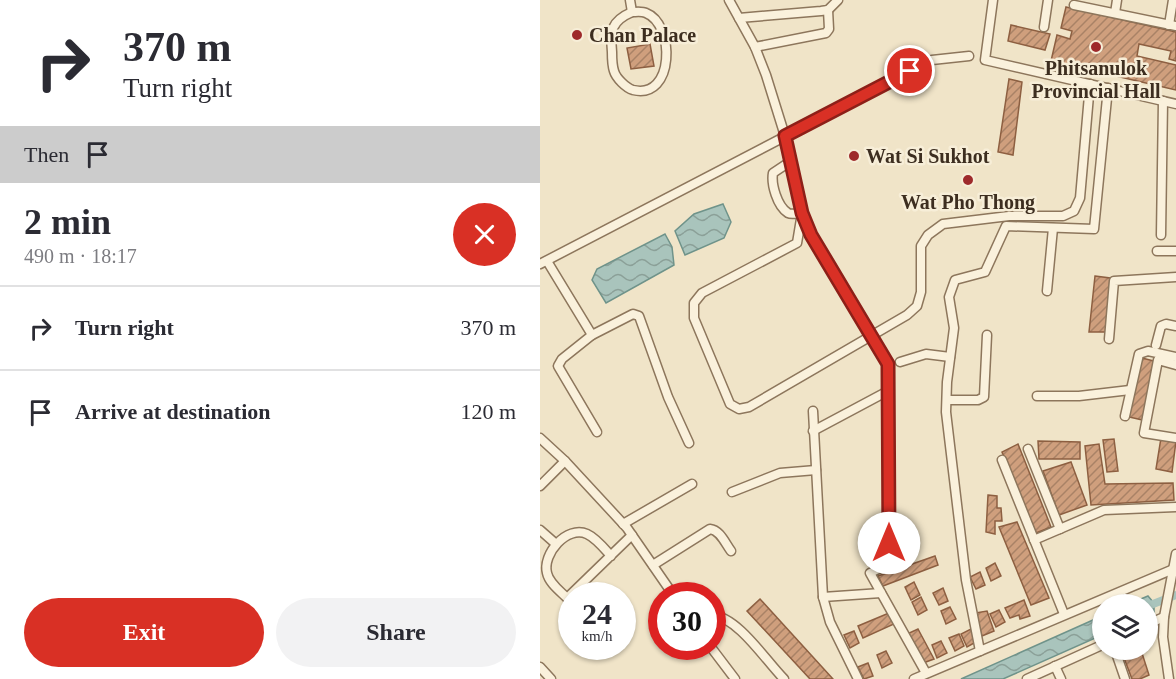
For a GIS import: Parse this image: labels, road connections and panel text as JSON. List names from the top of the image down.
{
  "places": [
    "Chan Palace",
    "Phitsanulok Provincial Hall",
    "Wat Si Sukhot",
    "Wat Pho Thong"
  ],
  "page": {
    "turn": ["370 m", "Turn right"],
    "then": "Then",
    "heading": ["2 min", "490 m · 18:17"],
    "list": [
      {
        "name": "Turn right",
        "value": "370 m"
      },
      {
        "name": "Arrive at destination",
        "value": "120 m"
      }
    ],
    "speed": "24 km/h",
    "limit": "30",
    "buttons": ["Exit", "Share"]
  }
}
